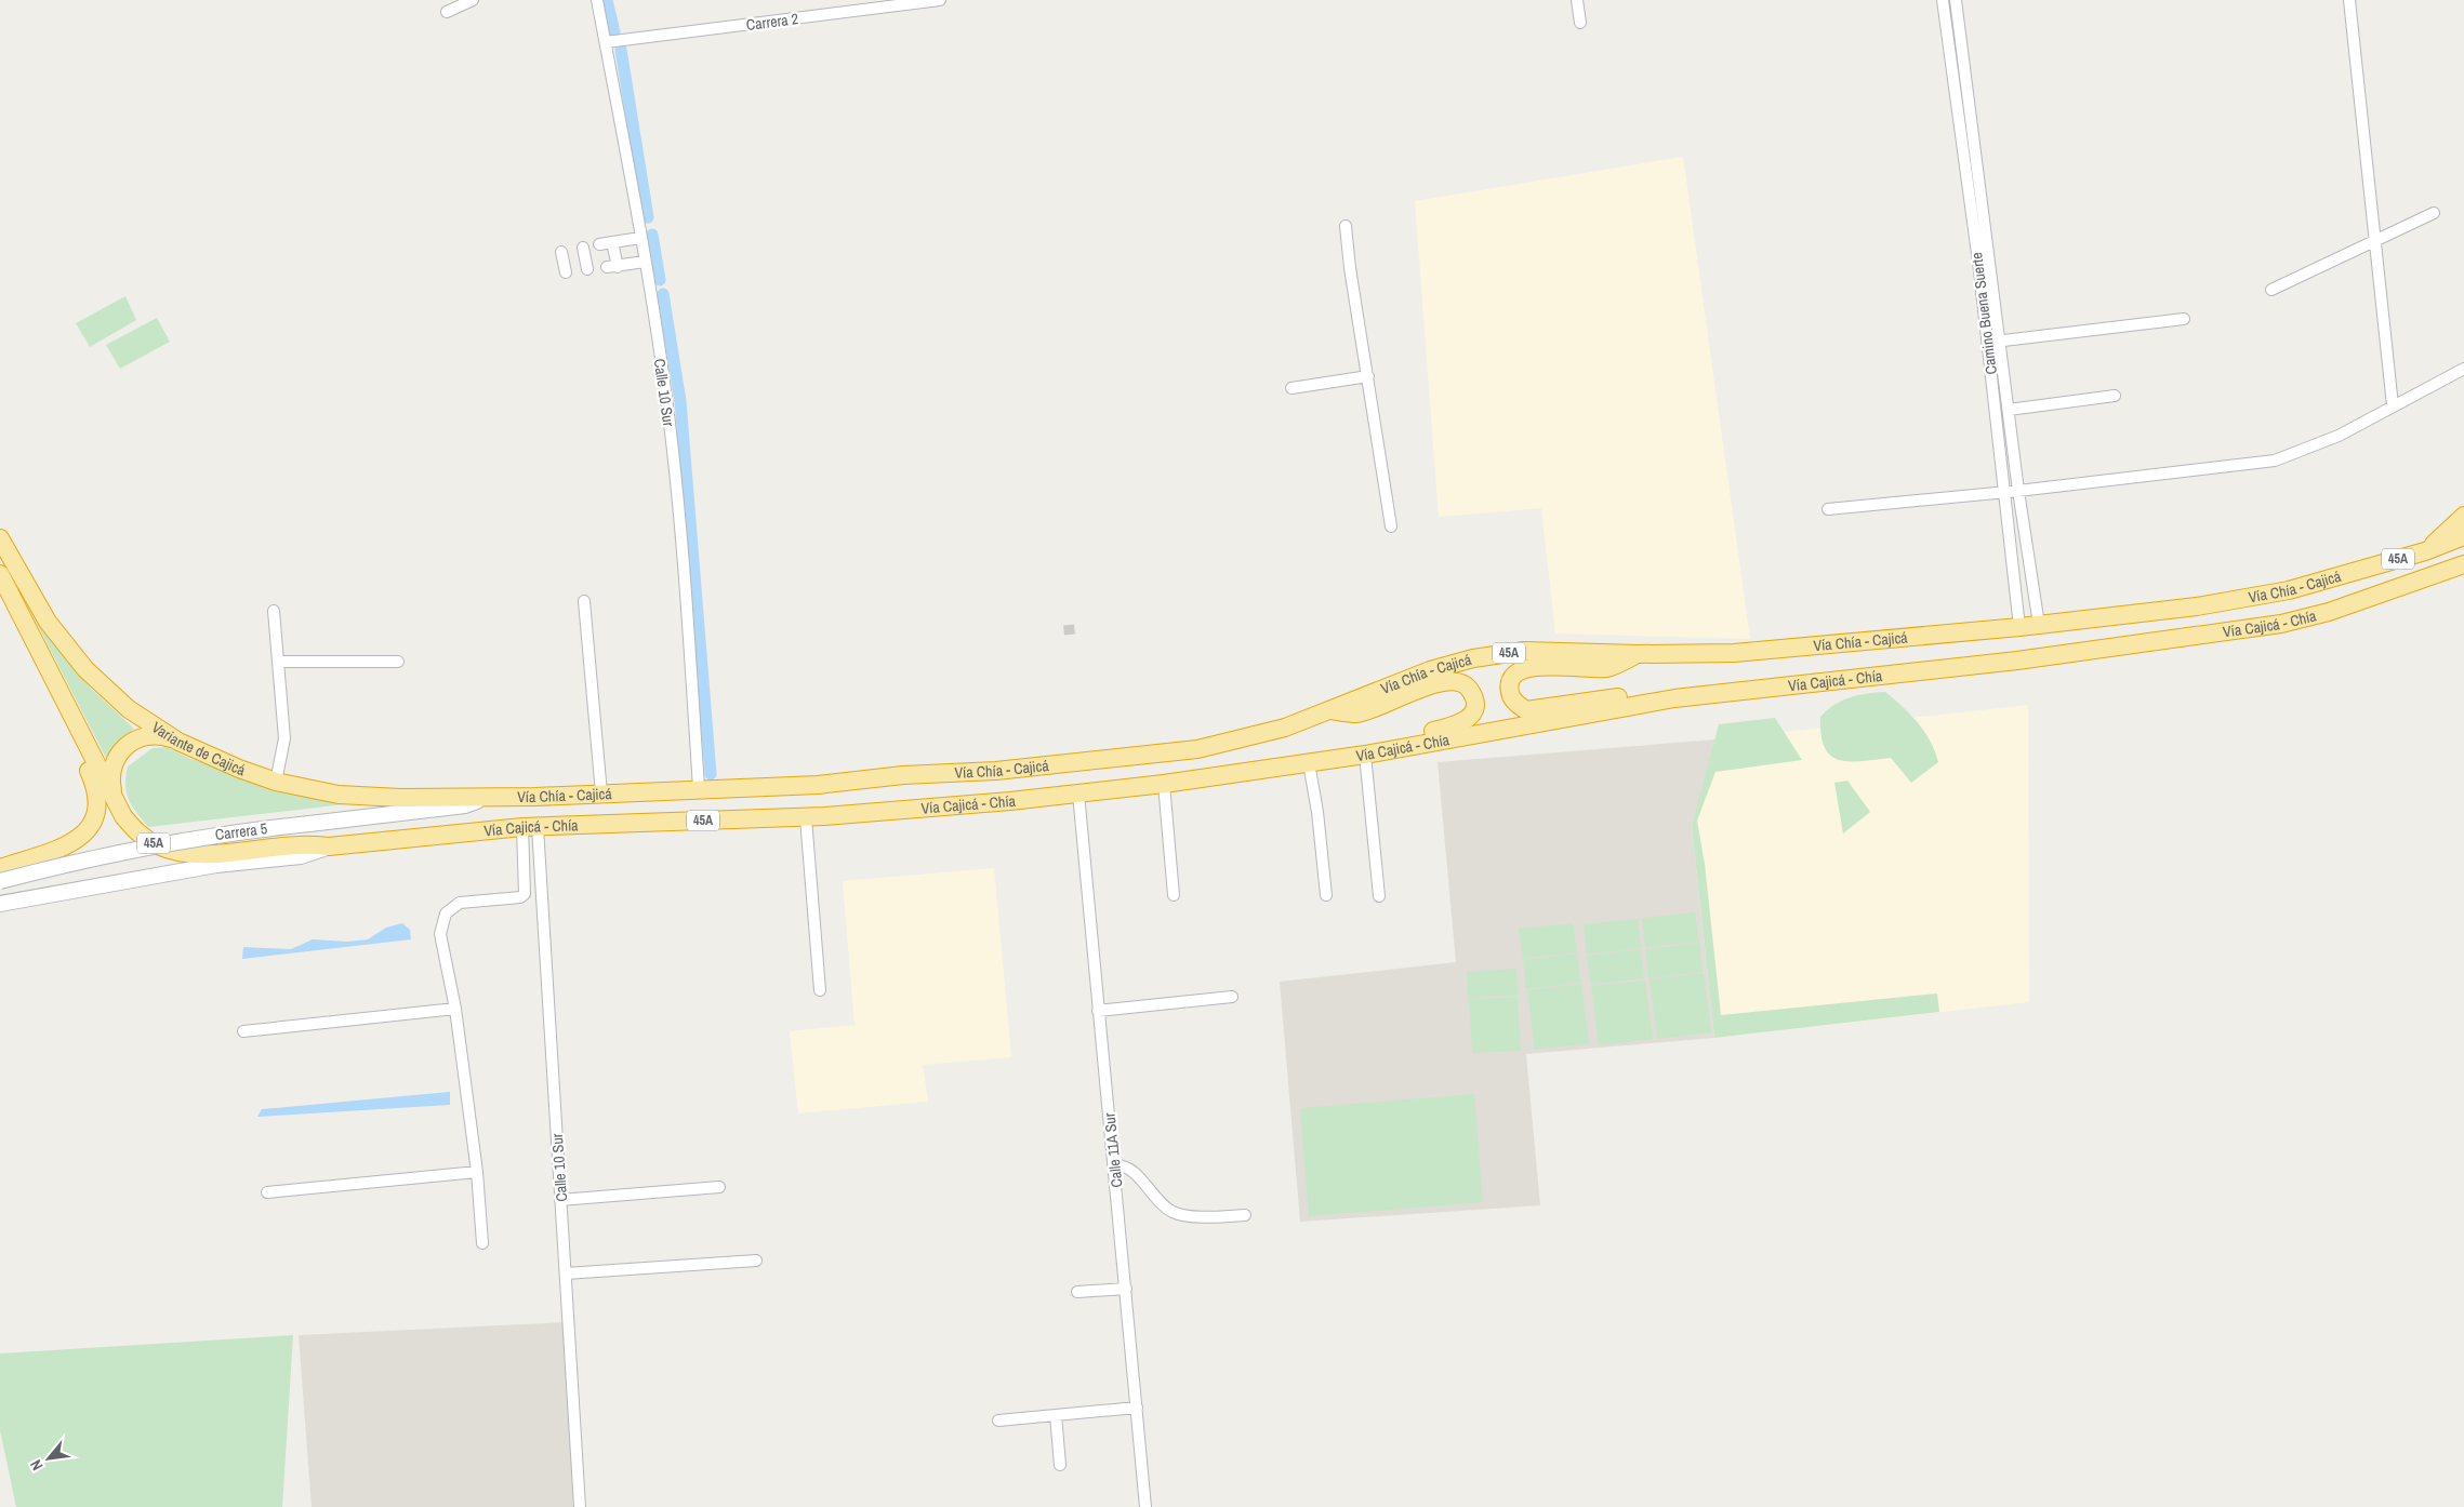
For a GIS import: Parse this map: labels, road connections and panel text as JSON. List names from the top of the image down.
{
  "streets": {
    "highway": [
      "45A",
      "Vía Chía - Cajicá",
      "Vía Cajicá - Chía",
      "Variante de Cajicá"
    ],
    "main road": ["Carrera 5"],
    "street": [
      "Carrera 2",
      "Camino Buena Suerte",
      "Calle 10 Sur",
      "Calle 11A Sur"
    ]
  },
  "crossings": [
    ["Carrera 2", "Calle 10 Sur"],
    ["Camino Buena Suerte", "Vía Chía - Cajicá"],
    ["Calle 10 Sur", "Vía Chía - Cajicá"],
    ["Calle 10 Sur", "Vía Cajicá - Chía"],
    ["45A", "Vía Cajicá - Chía"],
    ["45A", "Carrera 5"],
    ["Vía Chía - Cajicá", "Variante de Cajicá"],
    ["Vía Chía - Cajicá", "Carrera 5"],
    ["Vía Cajicá - Chía", "Carrera 5"],
    ["Vía Cajicá - Chía", "Calle 11A Sur"],
    ["Variante de Cajicá", "Carrera 5"]
  ],
  "north": "bottom left"
}
